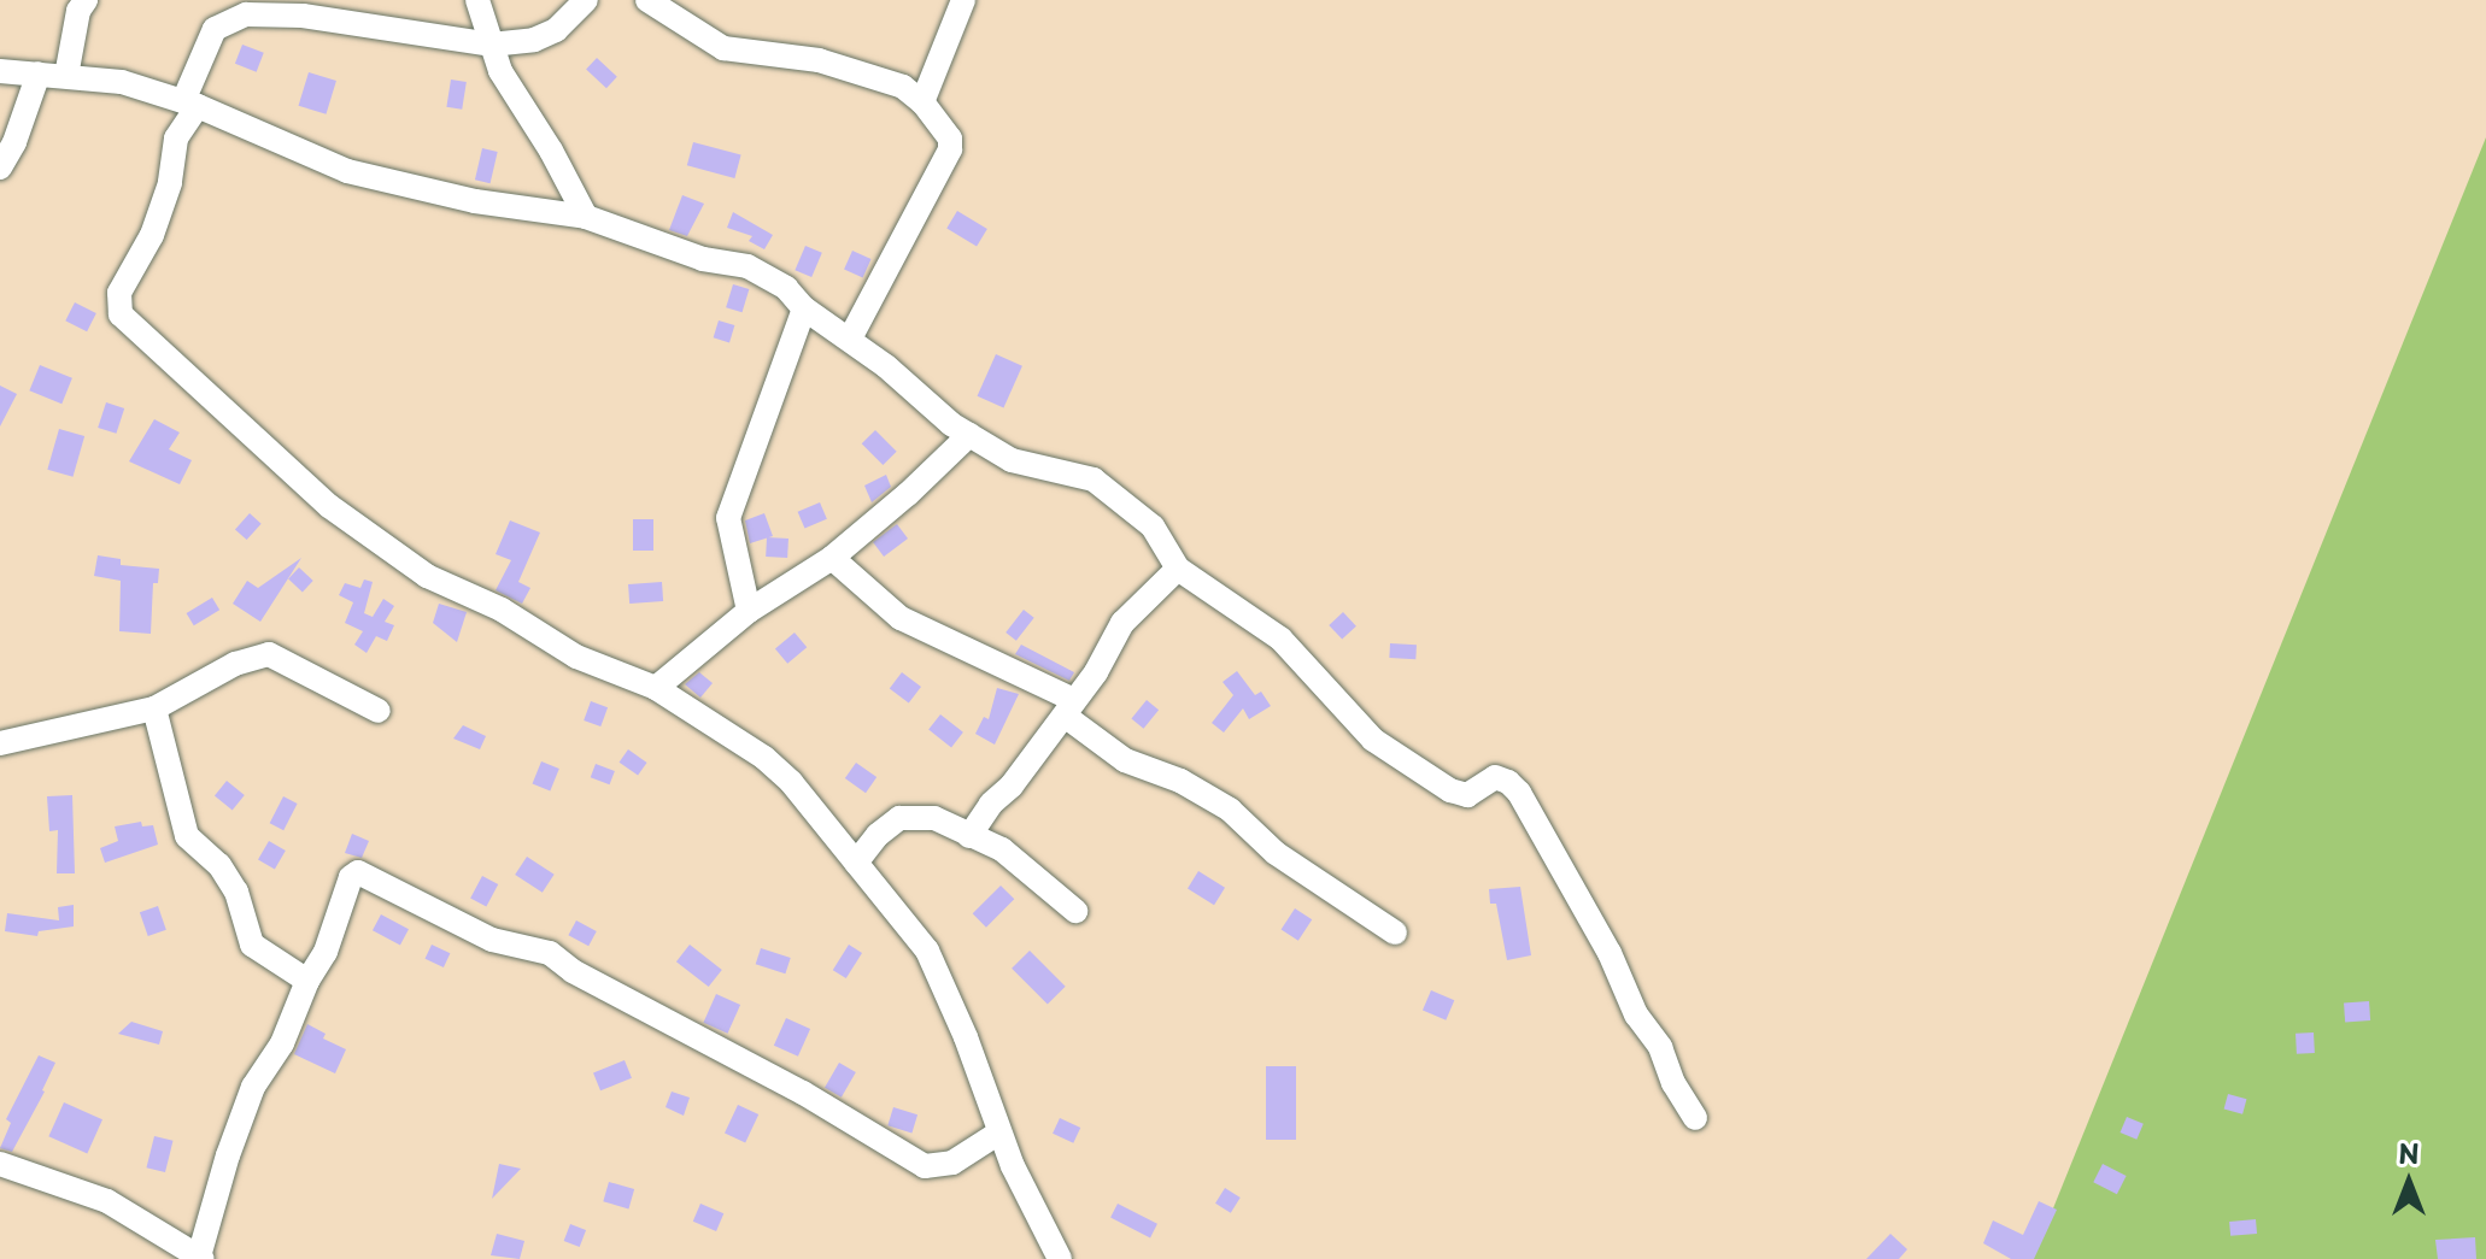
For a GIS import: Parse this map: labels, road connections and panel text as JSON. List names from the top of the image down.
{
  "north": "top"
}
